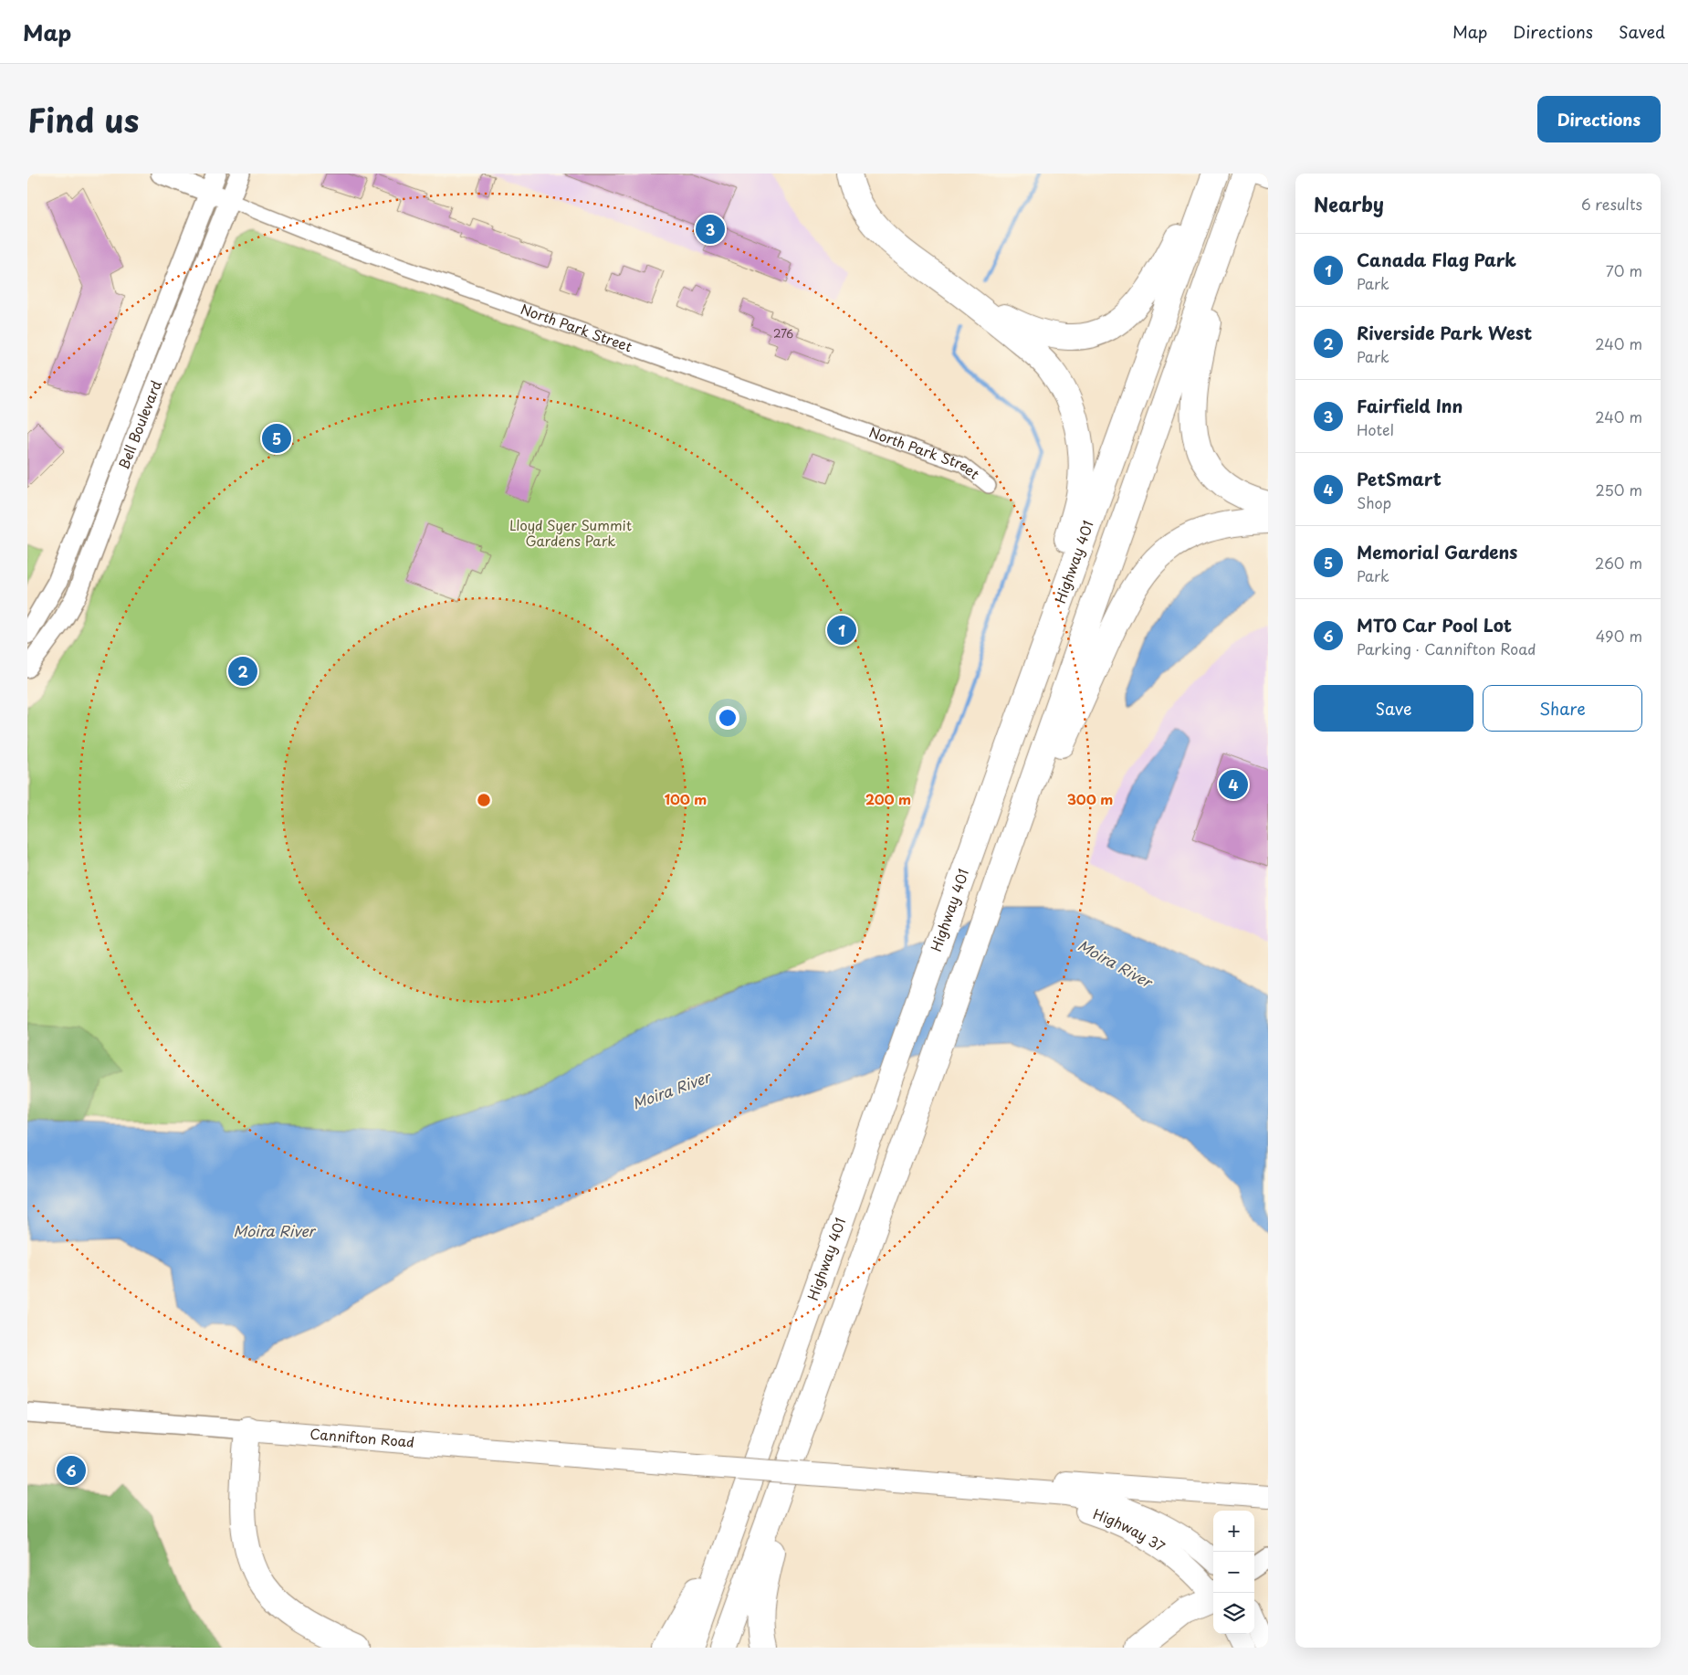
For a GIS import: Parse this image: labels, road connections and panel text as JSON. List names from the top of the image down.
{
  "streets": {
    "highway": ["Highway 401"],
    "main road": [
      "North Park Street",
      "Bell Boulevard",
      "Cannifton Road",
      "Highway 37"
    ]
  },
  "crossings": [
    ["North Park Street", "Bell Boulevard"],
    ["Cannifton Road", "Highway 37"]
  ],
  "water": ["Moira River"],
  "parks": ["Lloyd Syer Summit Gardens Park"],
  "house_numbers": ["276"],
  "page": {
    "header": "Map",
    "nav": ["Map", "Directions", "Saved"],
    "title": "Find us",
    "buttons": [
      "Directions",
      ["Save", "Share"]
    ],
    "heading": ["Nearby", "6 results"],
    "pins": [
      "3",
      "5",
      "1",
      "2",
      "4",
      "6"
    ],
    "list": [
      {
        "mark": "1",
        "name": "Canada Flag Park",
        "note": "Park",
        "value": "70 m"
      },
      {
        "mark": "2",
        "name": "Riverside Park West",
        "note": "Park",
        "value": "240 m"
      },
      {
        "mark": "3",
        "name": "Fairfield Inn",
        "note": "Hotel",
        "value": "240 m"
      },
      {
        "mark": "4",
        "name": "PetSmart",
        "note": "Shop",
        "value": "250 m"
      },
      {
        "mark": "5",
        "name": "Memorial Gardens",
        "note": "Park",
        "value": "260 m"
      },
      {
        "mark": "6",
        "name": "MTO Car Pool Lot",
        "note": "Parking · Cannifton Road",
        "value": "490 m"
      }
    ],
    "map_buttons": ["+", "−"]
  },
  "rings": ["100 m", "200 m", "300 m"]
}
